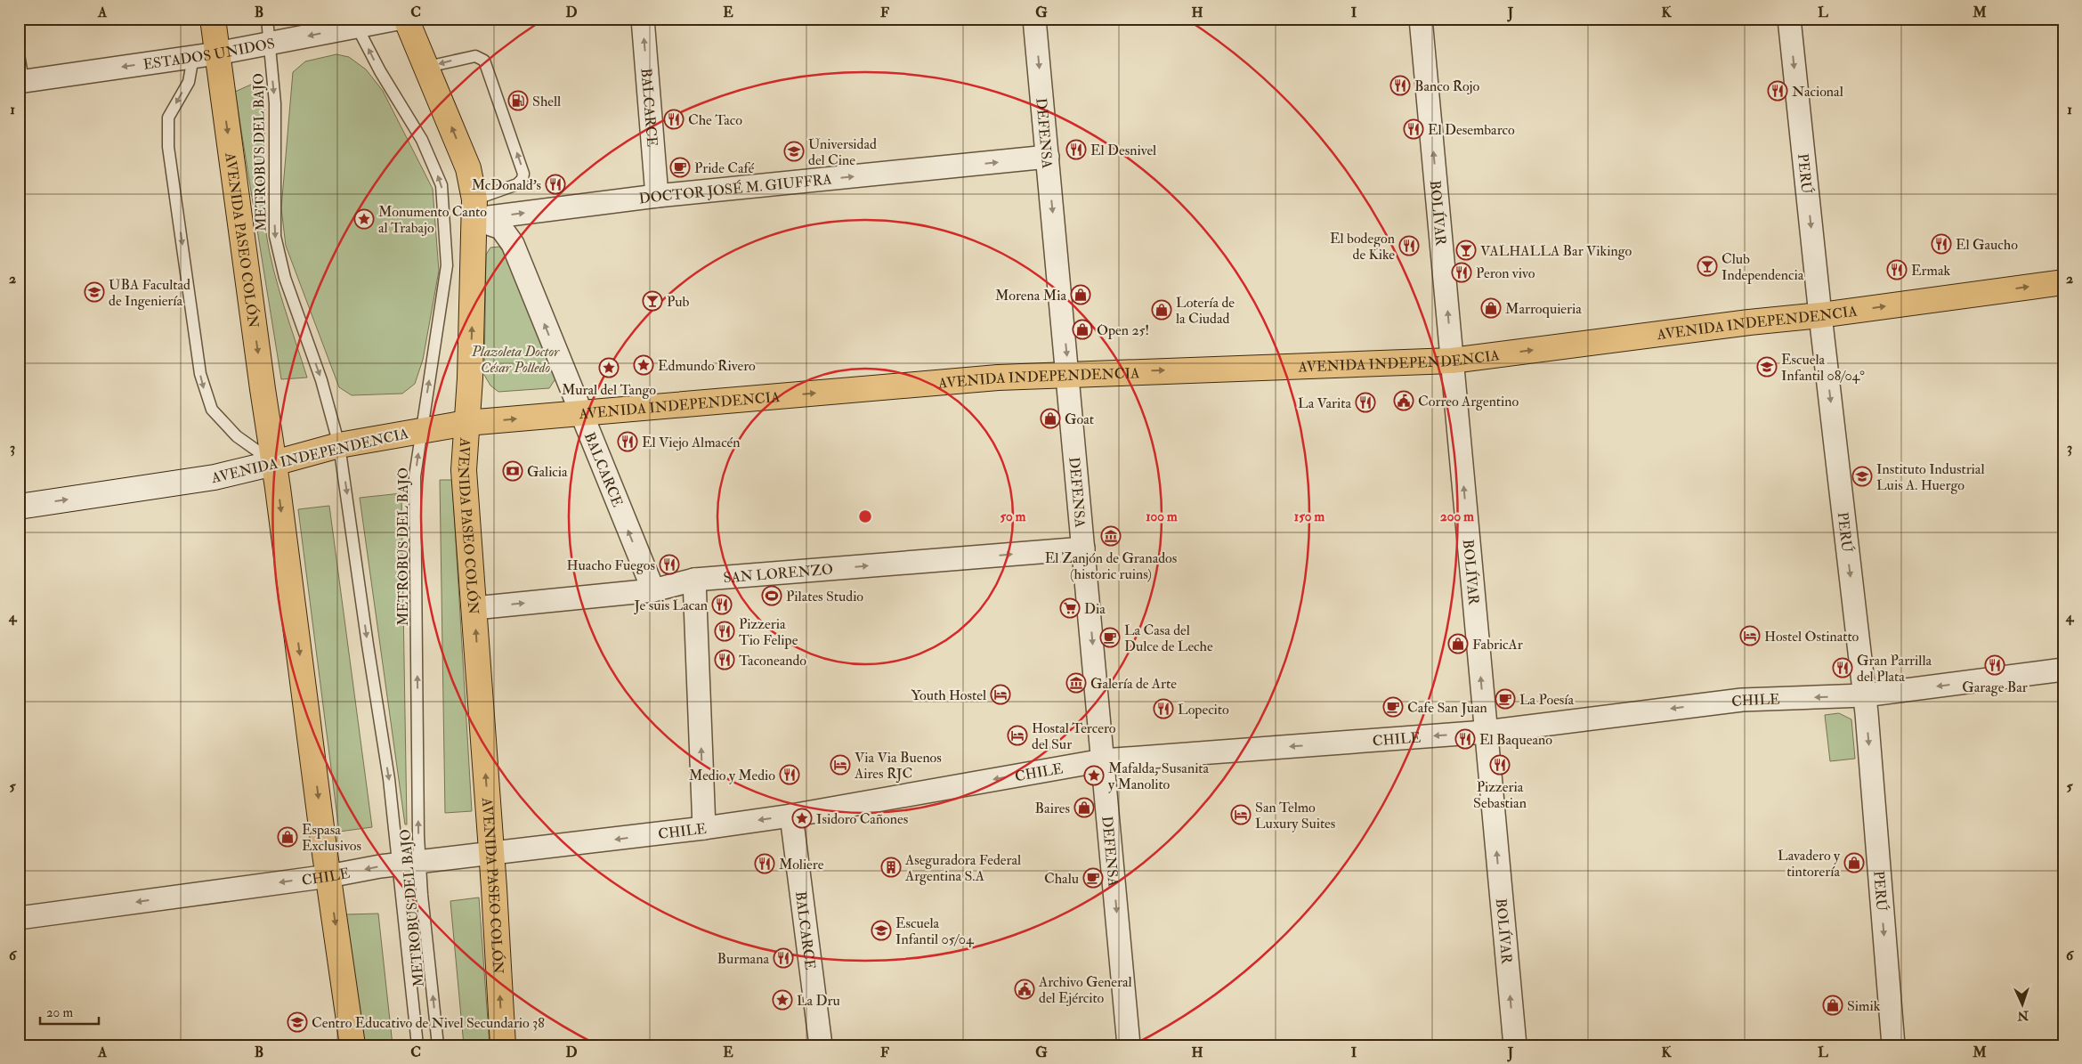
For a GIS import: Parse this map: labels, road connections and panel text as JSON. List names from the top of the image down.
{
  "streets": {
    "main road": ["AVENIDA PASEO COLÓN", "AVENIDA INDEPENDENCIA"],
    "street": [
      "ESTADOS UNIDOS",
      "BALCARCE",
      "DEFENSA",
      "PERÚ",
      "DOCTOR JOSÉ M. GIUFFRA",
      "BOLÍVAR",
      "SAN LORENZO",
      "CHILE"
    ],
    "lane": ["METROBUS DEL BAJO"]
  },
  "crossings": [
    ["ESTADOS UNIDOS", "METROBUS DEL BAJO"],
    ["ESTADOS UNIDOS", "AVENIDA PASEO COLÓN"],
    ["BALCARCE", "DOCTOR JOSÉ M. GIUFFRA"],
    ["BALCARCE", "AVENIDA PASEO COLÓN"],
    ["BALCARCE", "AVENIDA INDEPENDENCIA"],
    ["BALCARCE", "SAN LORENZO"],
    ["BALCARCE", "CHILE"],
    ["DEFENSA", "DOCTOR JOSÉ M. GIUFFRA"],
    ["DEFENSA", "AVENIDA INDEPENDENCIA"],
    ["DEFENSA", "SAN LORENZO"],
    ["DEFENSA", "CHILE"],
    ["METROBUS DEL BAJO", "AVENIDA INDEPENDENCIA"],
    ["METROBUS DEL BAJO", "CHILE"],
    ["PERÚ", "AVENIDA INDEPENDENCIA"],
    ["PERÚ", "CHILE"],
    ["DOCTOR JOSÉ M. GIUFFRA", "AVENIDA PASEO COLÓN"],
    ["BOLÍVAR", "AVENIDA INDEPENDENCIA"],
    ["BOLÍVAR", "CHILE"],
    ["AVENIDA PASEO COLÓN", "AVENIDA INDEPENDENCIA"],
    ["AVENIDA PASEO COLÓN", "SAN LORENZO"],
    ["AVENIDA PASEO COLÓN", "CHILE"]
  ],
  "one_way": [
    "ESTADOS UNIDOS",
    "BALCARCE",
    "DEFENSA",
    "PERÚ",
    "DOCTOR JOSÉ M. GIUFFRA",
    "BOLÍVAR",
    "AVENIDA INDEPENDENCIA",
    "SAN LORENZO",
    "CHILE"
  ],
  "parks": ["Plazoleta Doctor César Polledo"],
  "places": {
    "restaurant": [
      "Banco Rojo",
      "Nacional",
      "Che Taco",
      "El Desembarco",
      "El Desnivel",
      "McDonald's",
      "El Gaucho",
      "El bodegon de Kike",
      "Ermak",
      "Peron vivo",
      "La Varita",
      "El Viejo Almacén",
      "Huacho Fuegos",
      "Je suis Lacan",
      "Pizzeria Tio Felipe",
      "Taconeando",
      "Garage Bar",
      "Gran Parrilla del Plata",
      "Lopecito",
      "El Baqueano",
      "Pizzeria Sebastian",
      "Medio y Medio",
      "Moliere",
      "Burmana"
    ],
    "fuel station": ["Shell"],
    "school or university": [
      "Universidad del Cine",
      "UBA Facultad de Ingeniería",
      "Escuela Infantil 08/04°",
      "Instituto Industrial Luis A. Huergo",
      "Escuela Infantil 05/04",
      "Centro Educativo de Nivel Secundario 38"
    ],
    "cafe": [
      "Pride Café",
      "La Casa del Dulce de Leche",
      "La Poesía",
      "Cafe San Juan",
      "Chalu"
    ],
    "place": [
      "Monumento Canto al Trabajo",
      "Edmundo Rivero",
      "Mural del Tango",
      "Mafalda, Susanita y Manolito",
      "Isidoro Cañones",
      "La Dru"
    ],
    "bar": ["VALHALLA Bar Vikingo", "Club Independencia", "Pub"],
    "shop": [
      "Morena Mia",
      "Marroquieria",
      "Lotería de la Ciudad",
      "Open 25!",
      "Goat",
      "FabricAr",
      "Baires",
      "Espasa Exclusivos",
      "Lavadero y tintorería",
      "Simik"
    ],
    "public building": ["Correo Argentino", "Archivo General del Ejército"],
    "bank": ["Galicia"],
    "museum": ["El Zanjón de Granados (historic ruins)", "Galería de Arte"],
    "sports": ["Pilates Studio"],
    "supermarket": ["Dia"],
    "hotel": [
      "Hostel Ostinatto",
      "Youth Hostel",
      "Hostal Tercero del Sur",
      "Via Via Buenos Aires RJC",
      "San Telmo Luxury Suites"
    ],
    "building": ["Aseguradora Federal Argentina S.A"]
  },
  "scale_bar": "20 m",
  "north": "bottom",
  "grid": {
    "columns": [
      "A",
      "B",
      "C",
      "D",
      "E",
      "F",
      "G",
      "H",
      "I",
      "J",
      "K",
      "L",
      "M"
    ],
    "rows": [
      "1",
      "2",
      "3",
      "4",
      "5",
      "6"
    ]
  },
  "rings": [
    "50 m",
    "100 m",
    "150 m",
    "200 m"
  ]
}
